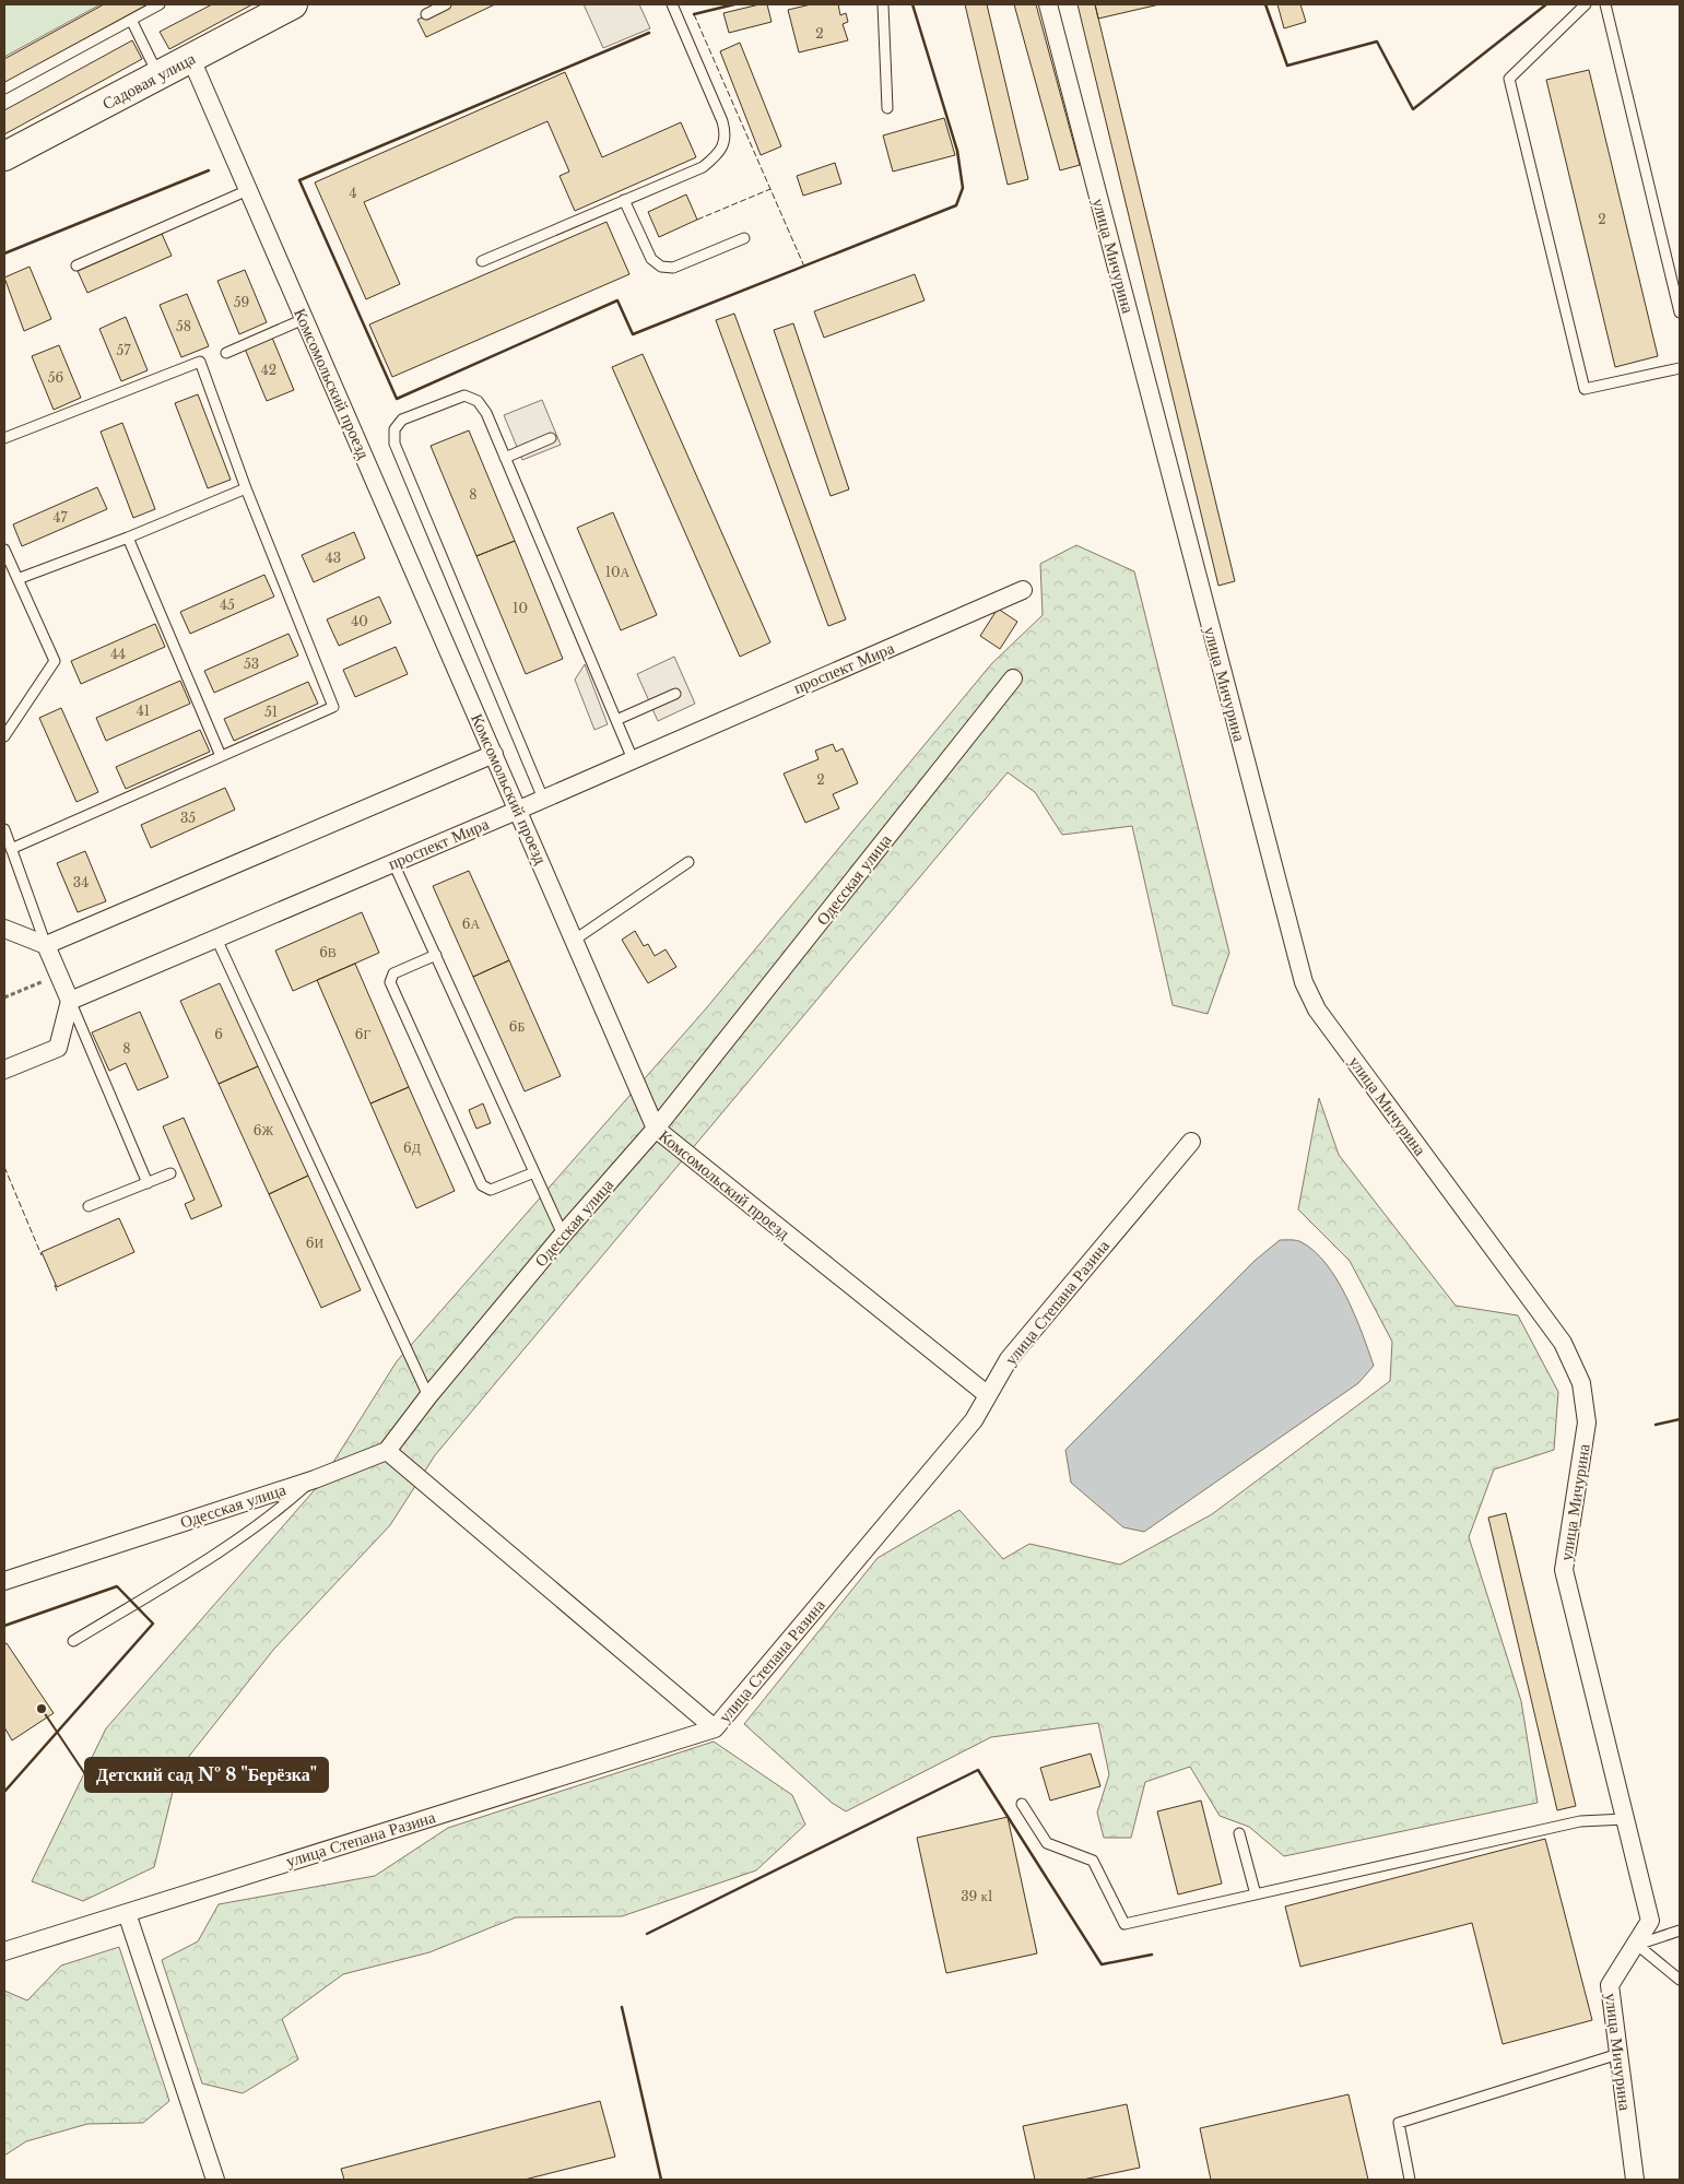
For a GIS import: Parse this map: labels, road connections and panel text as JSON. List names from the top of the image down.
{
  "streets": {
    "main road": ["Садовая улица"],
    "street": [
      "улица Мичурина",
      "Комсомольский проезд",
      "проспект Мира",
      "Одесская улица",
      "улица Степана Разина"
    ]
  },
  "crossings": [
    ["Садовая улица", "Комсомольский проезд"],
    ["Комсомольский проезд", "проспект Мира"],
    ["Комсомольский проезд", "Одесская улица"],
    ["Комсомольский проезд", "улица Степана Разина"]
  ],
  "places": ["Детский сад № 8 \"Берёзка\""],
  "house_numbers": [
    "2",
    "4",
    "2",
    "59",
    "58",
    "57",
    "42",
    "56",
    "8",
    "47",
    "43",
    "10А",
    "45",
    "10",
    "40",
    "44",
    "53",
    "41",
    "51",
    "2",
    "35",
    "34",
    "6А",
    "6В",
    "6Б",
    "6",
    "6Г",
    "8",
    "6Ж",
    "6Д",
    "6И",
    "39 к1"
  ]
}
